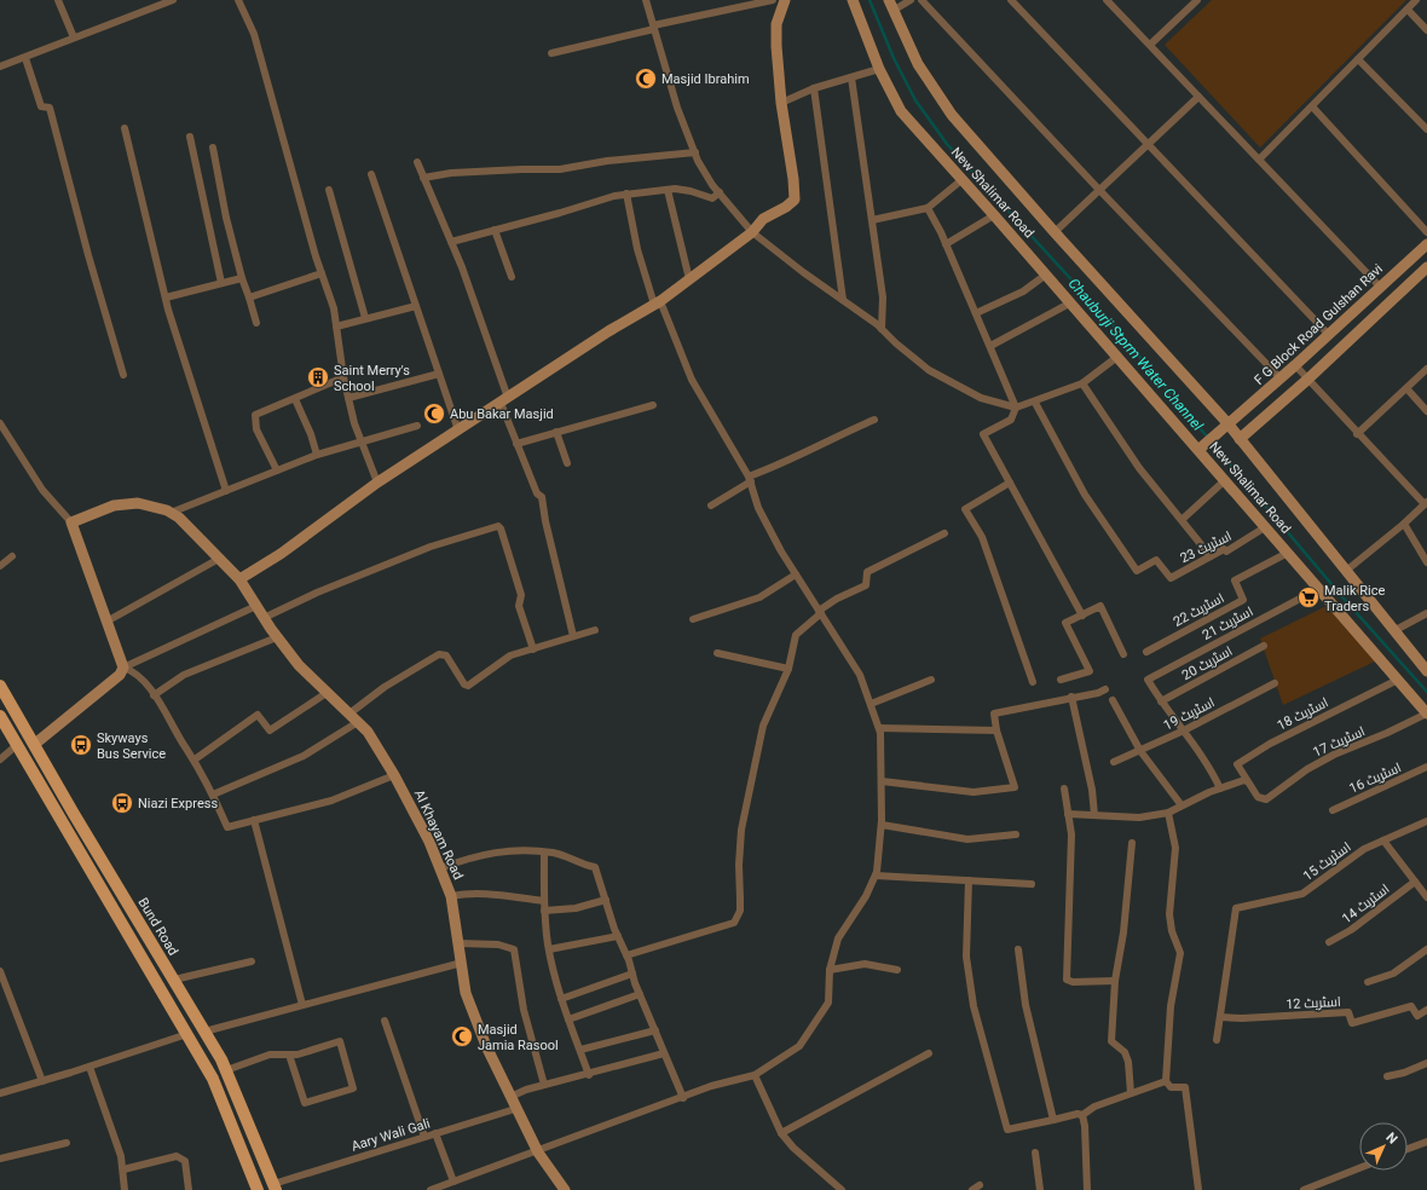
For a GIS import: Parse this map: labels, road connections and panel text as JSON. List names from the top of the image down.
{
  "streets": {
    "main road": ["Bund Road"],
    "street": [
      "New Shalimar Road",
      "F G Block Road Gulshan Ravi",
      "اسٹریٹ 23",
      "اسٹریٹ 22",
      "اسٹریٹ 21",
      "اسٹریٹ 20",
      "اسٹریٹ 19",
      "اسٹریٹ 18",
      "اسٹریٹ 17",
      "اسٹریٹ 16",
      "Al Khayam Road",
      "اسٹریٹ 15",
      "اسٹریٹ 14",
      "اسٹریٹ 12",
      "Aary Wali Gali"
    ]
  },
  "crossings": [
    ["New Shalimar Road", "F G Block Road Gulshan Ravi"],
    ["New Shalimar Road", "اسٹریٹ 23"],
    ["New Shalimar Road", "اسٹریٹ 22"],
    ["New Shalimar Road", "اسٹریٹ 21"],
    ["New Shalimar Road", "اسٹریٹ 18"],
    ["New Shalimar Road", "اسٹریٹ 17"],
    ["اسٹریٹ 21", "اسٹریٹ 20"],
    ["اسٹریٹ 18", "اسٹریٹ 17"],
    ["Al Khayam Road", "Aary Wali Gali"],
    ["اسٹریٹ 15", "اسٹریٹ 12"],
    ["Bund Road", "Aary Wali Gali"]
  ],
  "water": ["Chauburji Stprm Water Channel"],
  "places": {
    "mosque": ["Masjid Ibrahim", "Abu Bakar Masjid", "Masjid Jamia Rasool"],
    "building": ["Saint Merry's School"],
    "supermarket": ["Malik Rice Traders"],
    "bus stop": ["Skyways Bus Service", "Niazi Express"]
  },
  "north": "top right"
}
